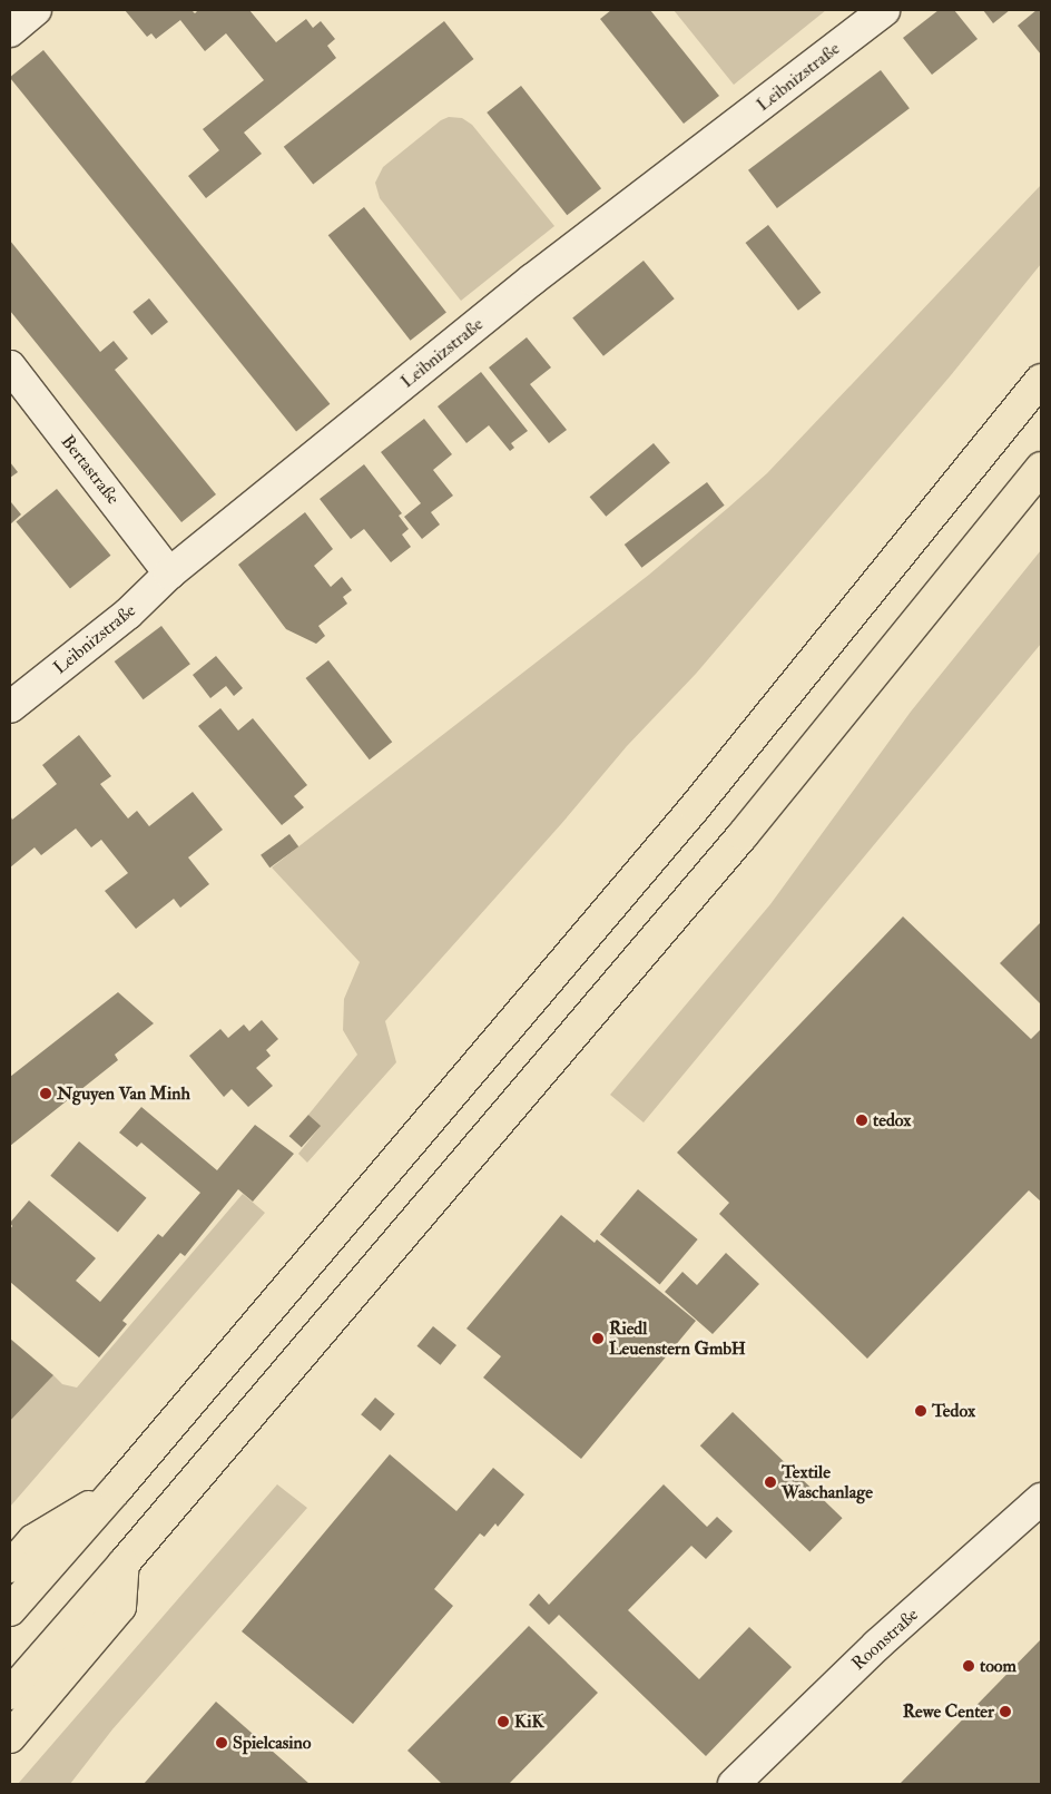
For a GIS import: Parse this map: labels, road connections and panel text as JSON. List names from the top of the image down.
{
  "streets": {
    "street": ["Leibnizstraße", "Bertastraße", "Roonstraße"]
  },
  "crossings": [
    ["Leibnizstraße", "Bertastraße"]
  ],
  "places": [
    "Nguyen Van Minh",
    "tedox",
    "Riedl Leuenstern GmbH",
    "Tedox",
    "Textile Waschanlage",
    "toom",
    "Rewe Center",
    "KiK",
    "Spielcasino"
  ]
}
